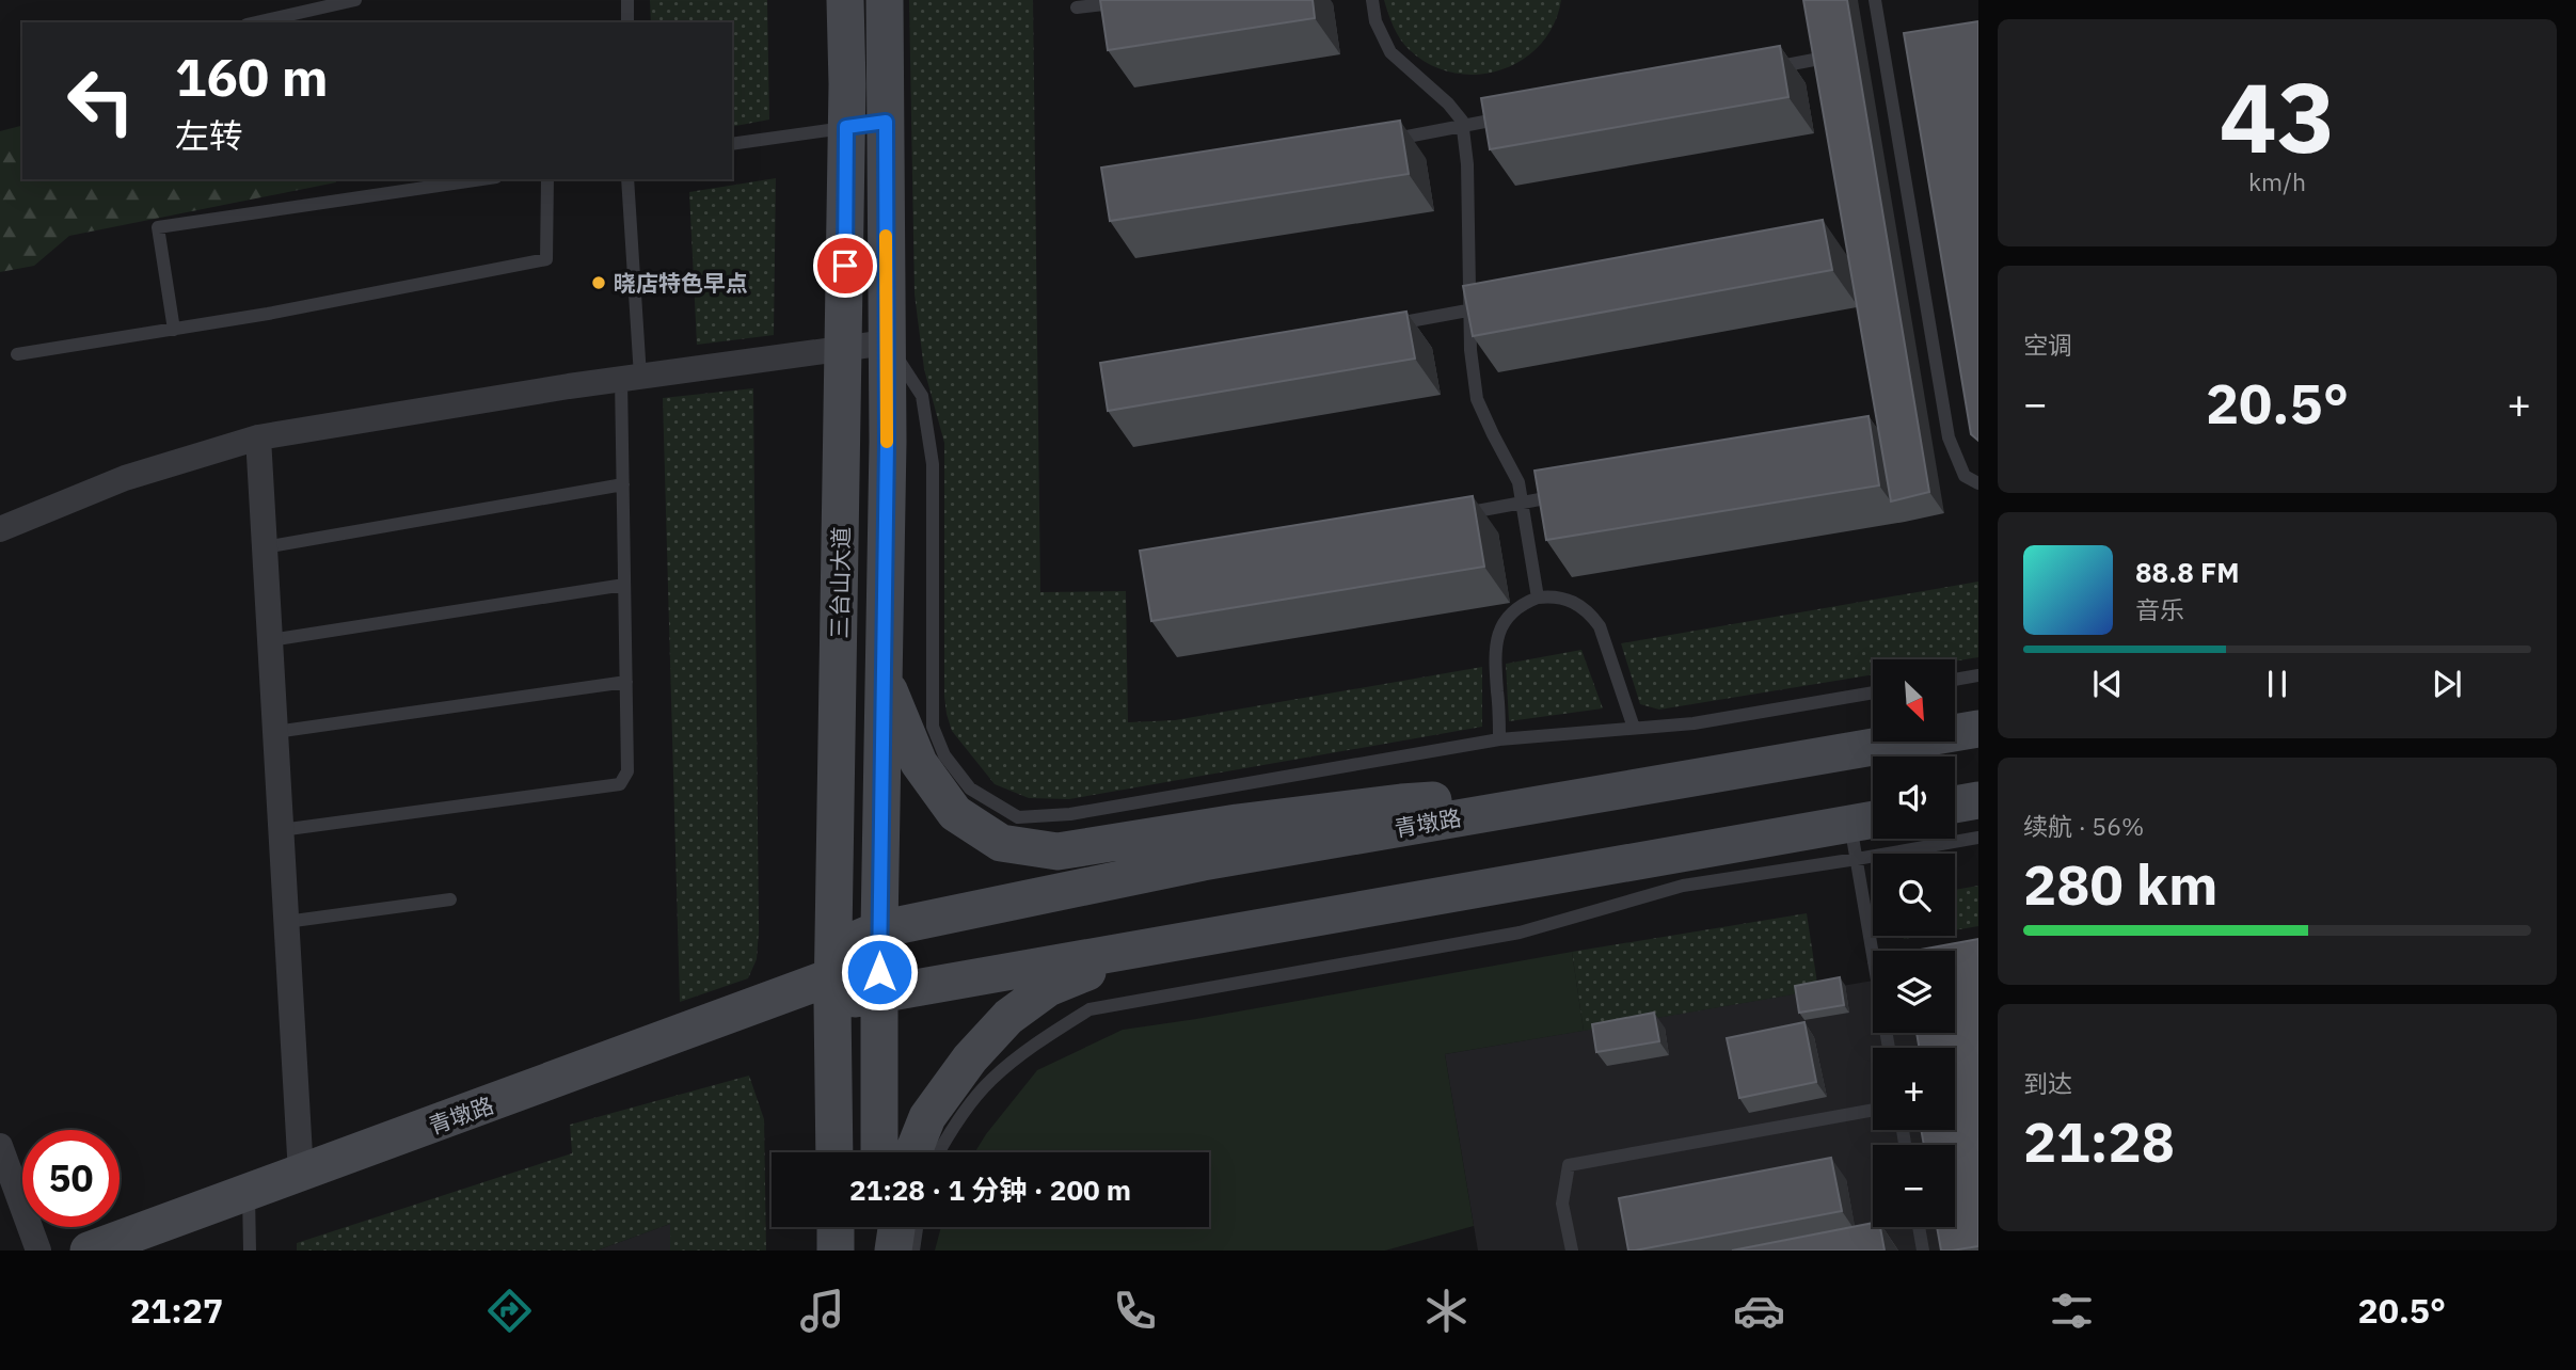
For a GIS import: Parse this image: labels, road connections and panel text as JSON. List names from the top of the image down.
{
  "streets": {
    "main road": ["三台山大道", "青墩路"]
  },
  "crossings": [
    ["三台山大道", "青墩路"]
  ],
  "places": ["晓店特色早点"],
  "north": "bottom right",
  "page": {
    "tile": [
      ["43", "km/h"],
      "空调",
      ["续航 · 56%", "280 km"],
      ["到达", "21:28"]
    ],
    "turn": ["160 m", "左转"],
    "heat": ["−", "20.5°", "+"],
    "song": ["88.8 FM", "音乐"],
    "map_buttons": ["+", "−"],
    "limit": "50",
    "trip": "21:28 · 1 分钟 · 200 m",
    "tabs": ["21:27", "20.5°"]
  }
}
